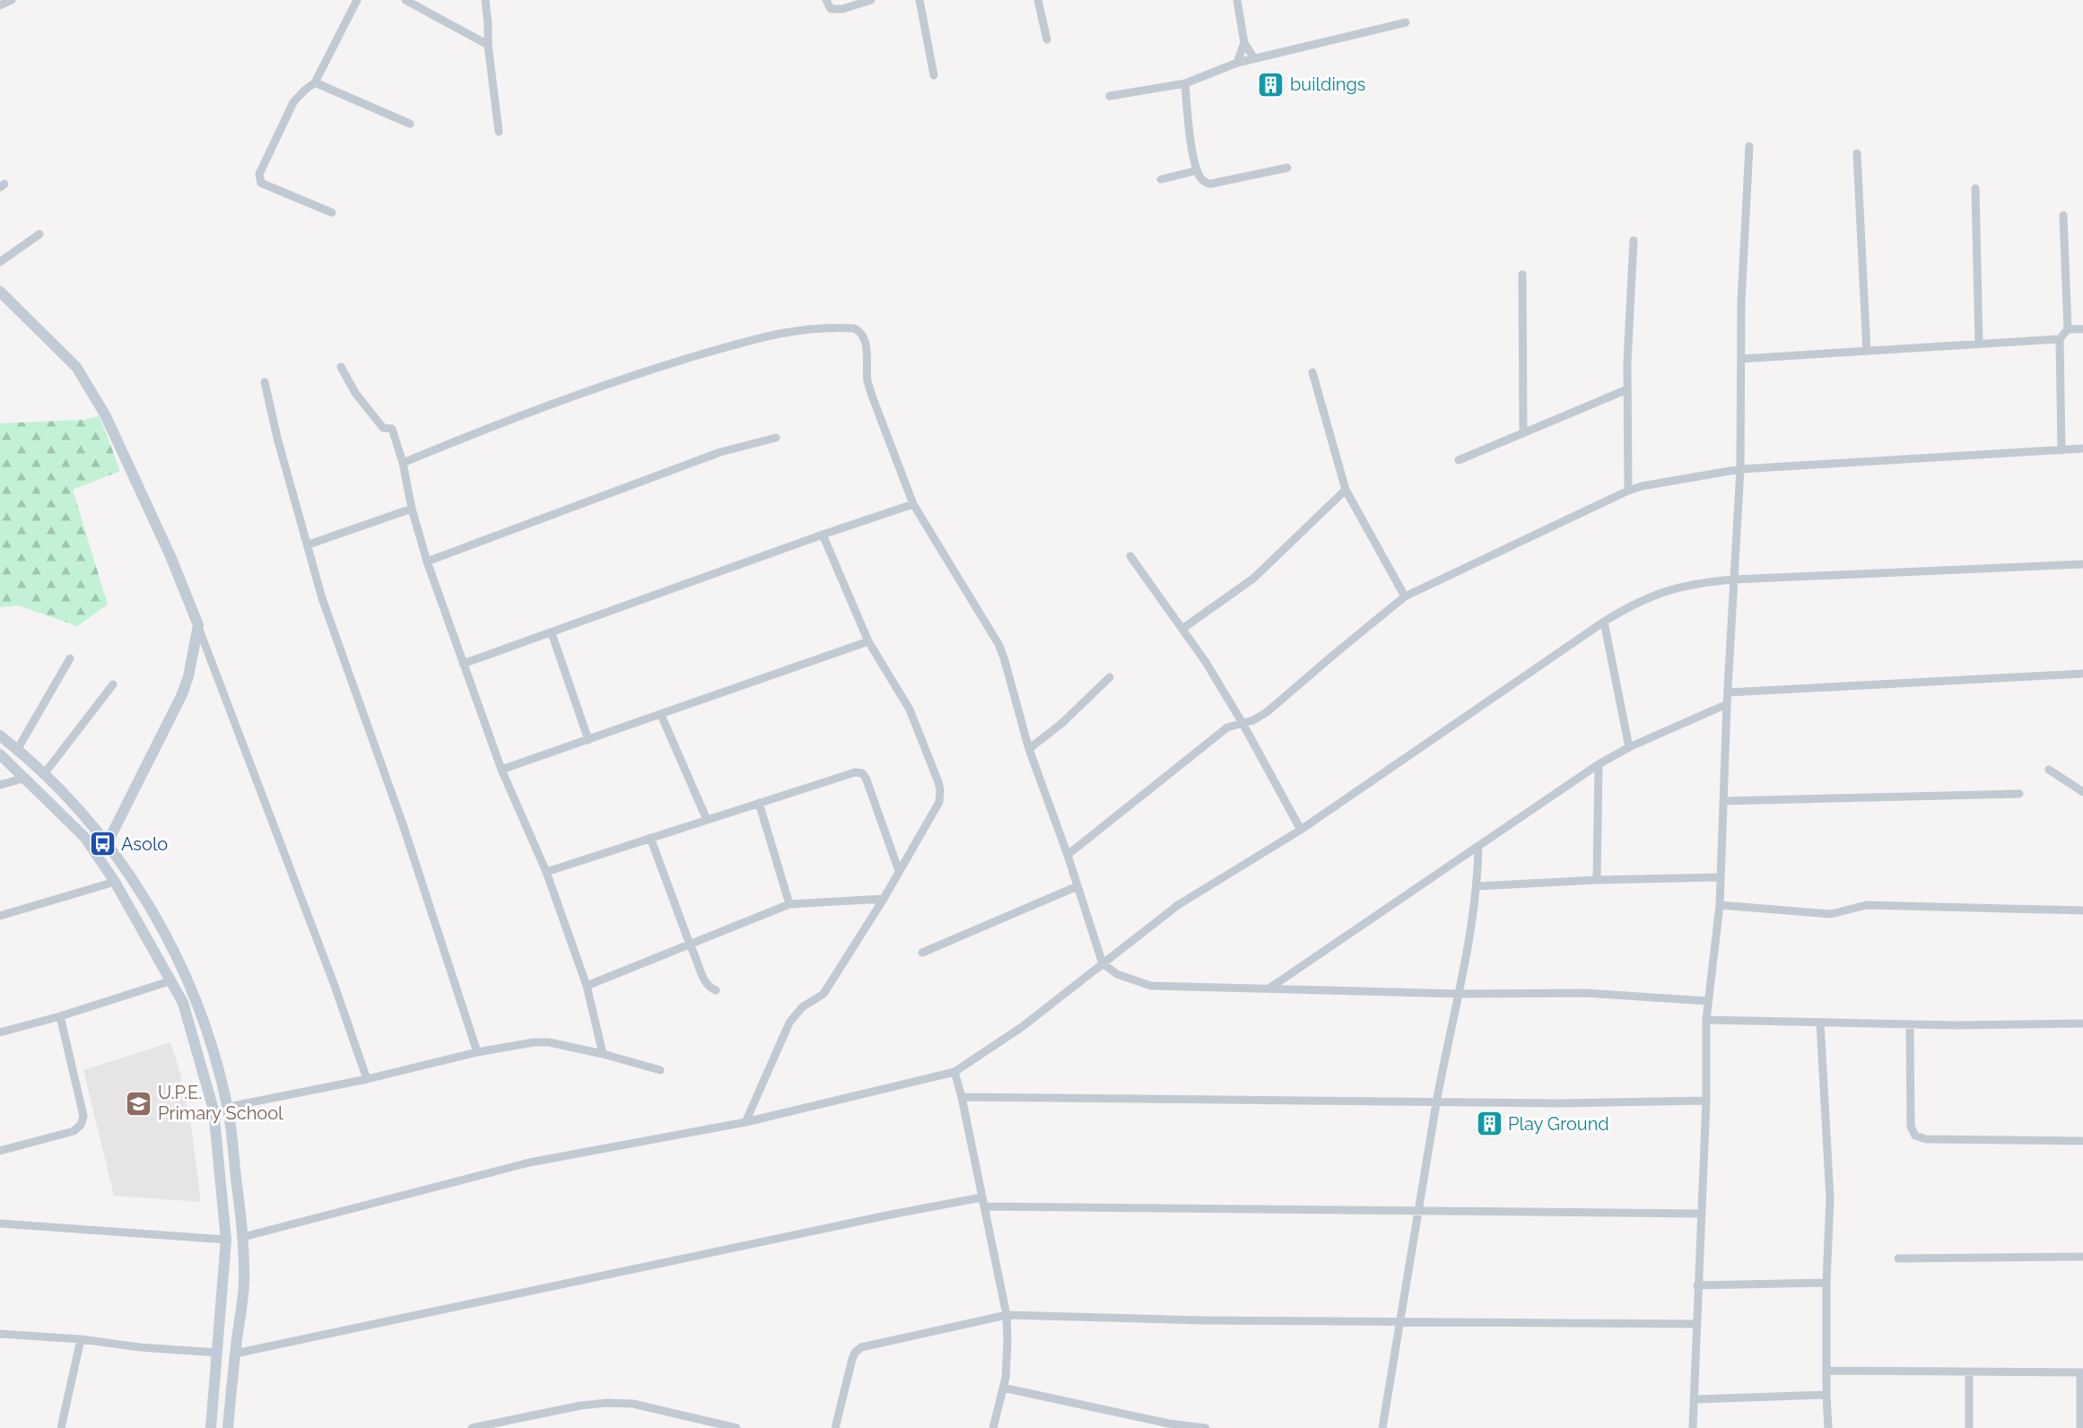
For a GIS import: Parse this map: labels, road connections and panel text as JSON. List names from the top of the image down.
{
  "places": {
    "building": ["buildings", "Play Ground"],
    "bus stop": ["Asolo"],
    "school or university": ["U.P.E. Primary School"]
  }
}
